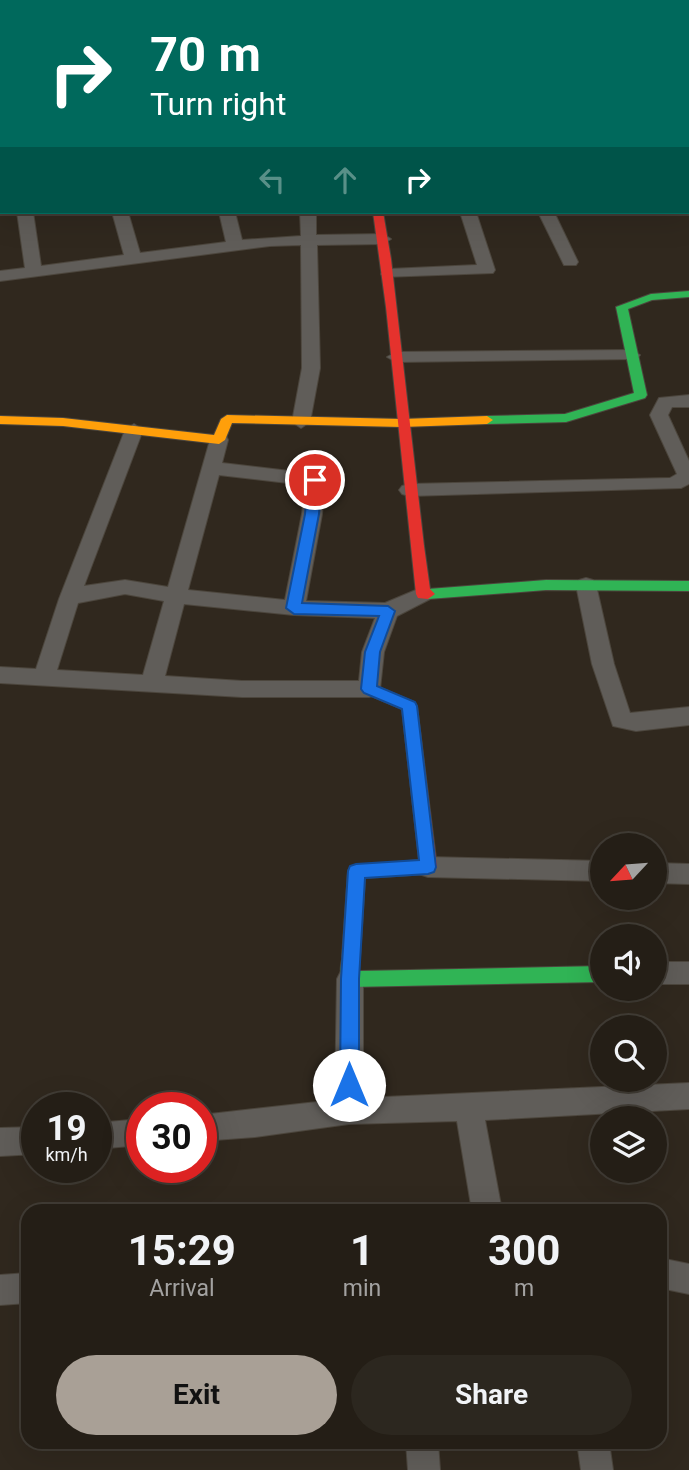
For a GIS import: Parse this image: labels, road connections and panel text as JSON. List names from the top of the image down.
{
  "north": "bottom left",
  "page": {
    "turn": ["70 m", "Turn right"],
    "speed": "19 km/h",
    "limit": "30",
    "eta": [
      "15:29",
      "Arrival",
      "1",
      "min",
      "300",
      "m"
    ],
    "buttons": ["Exit", "Share"]
  }
}
